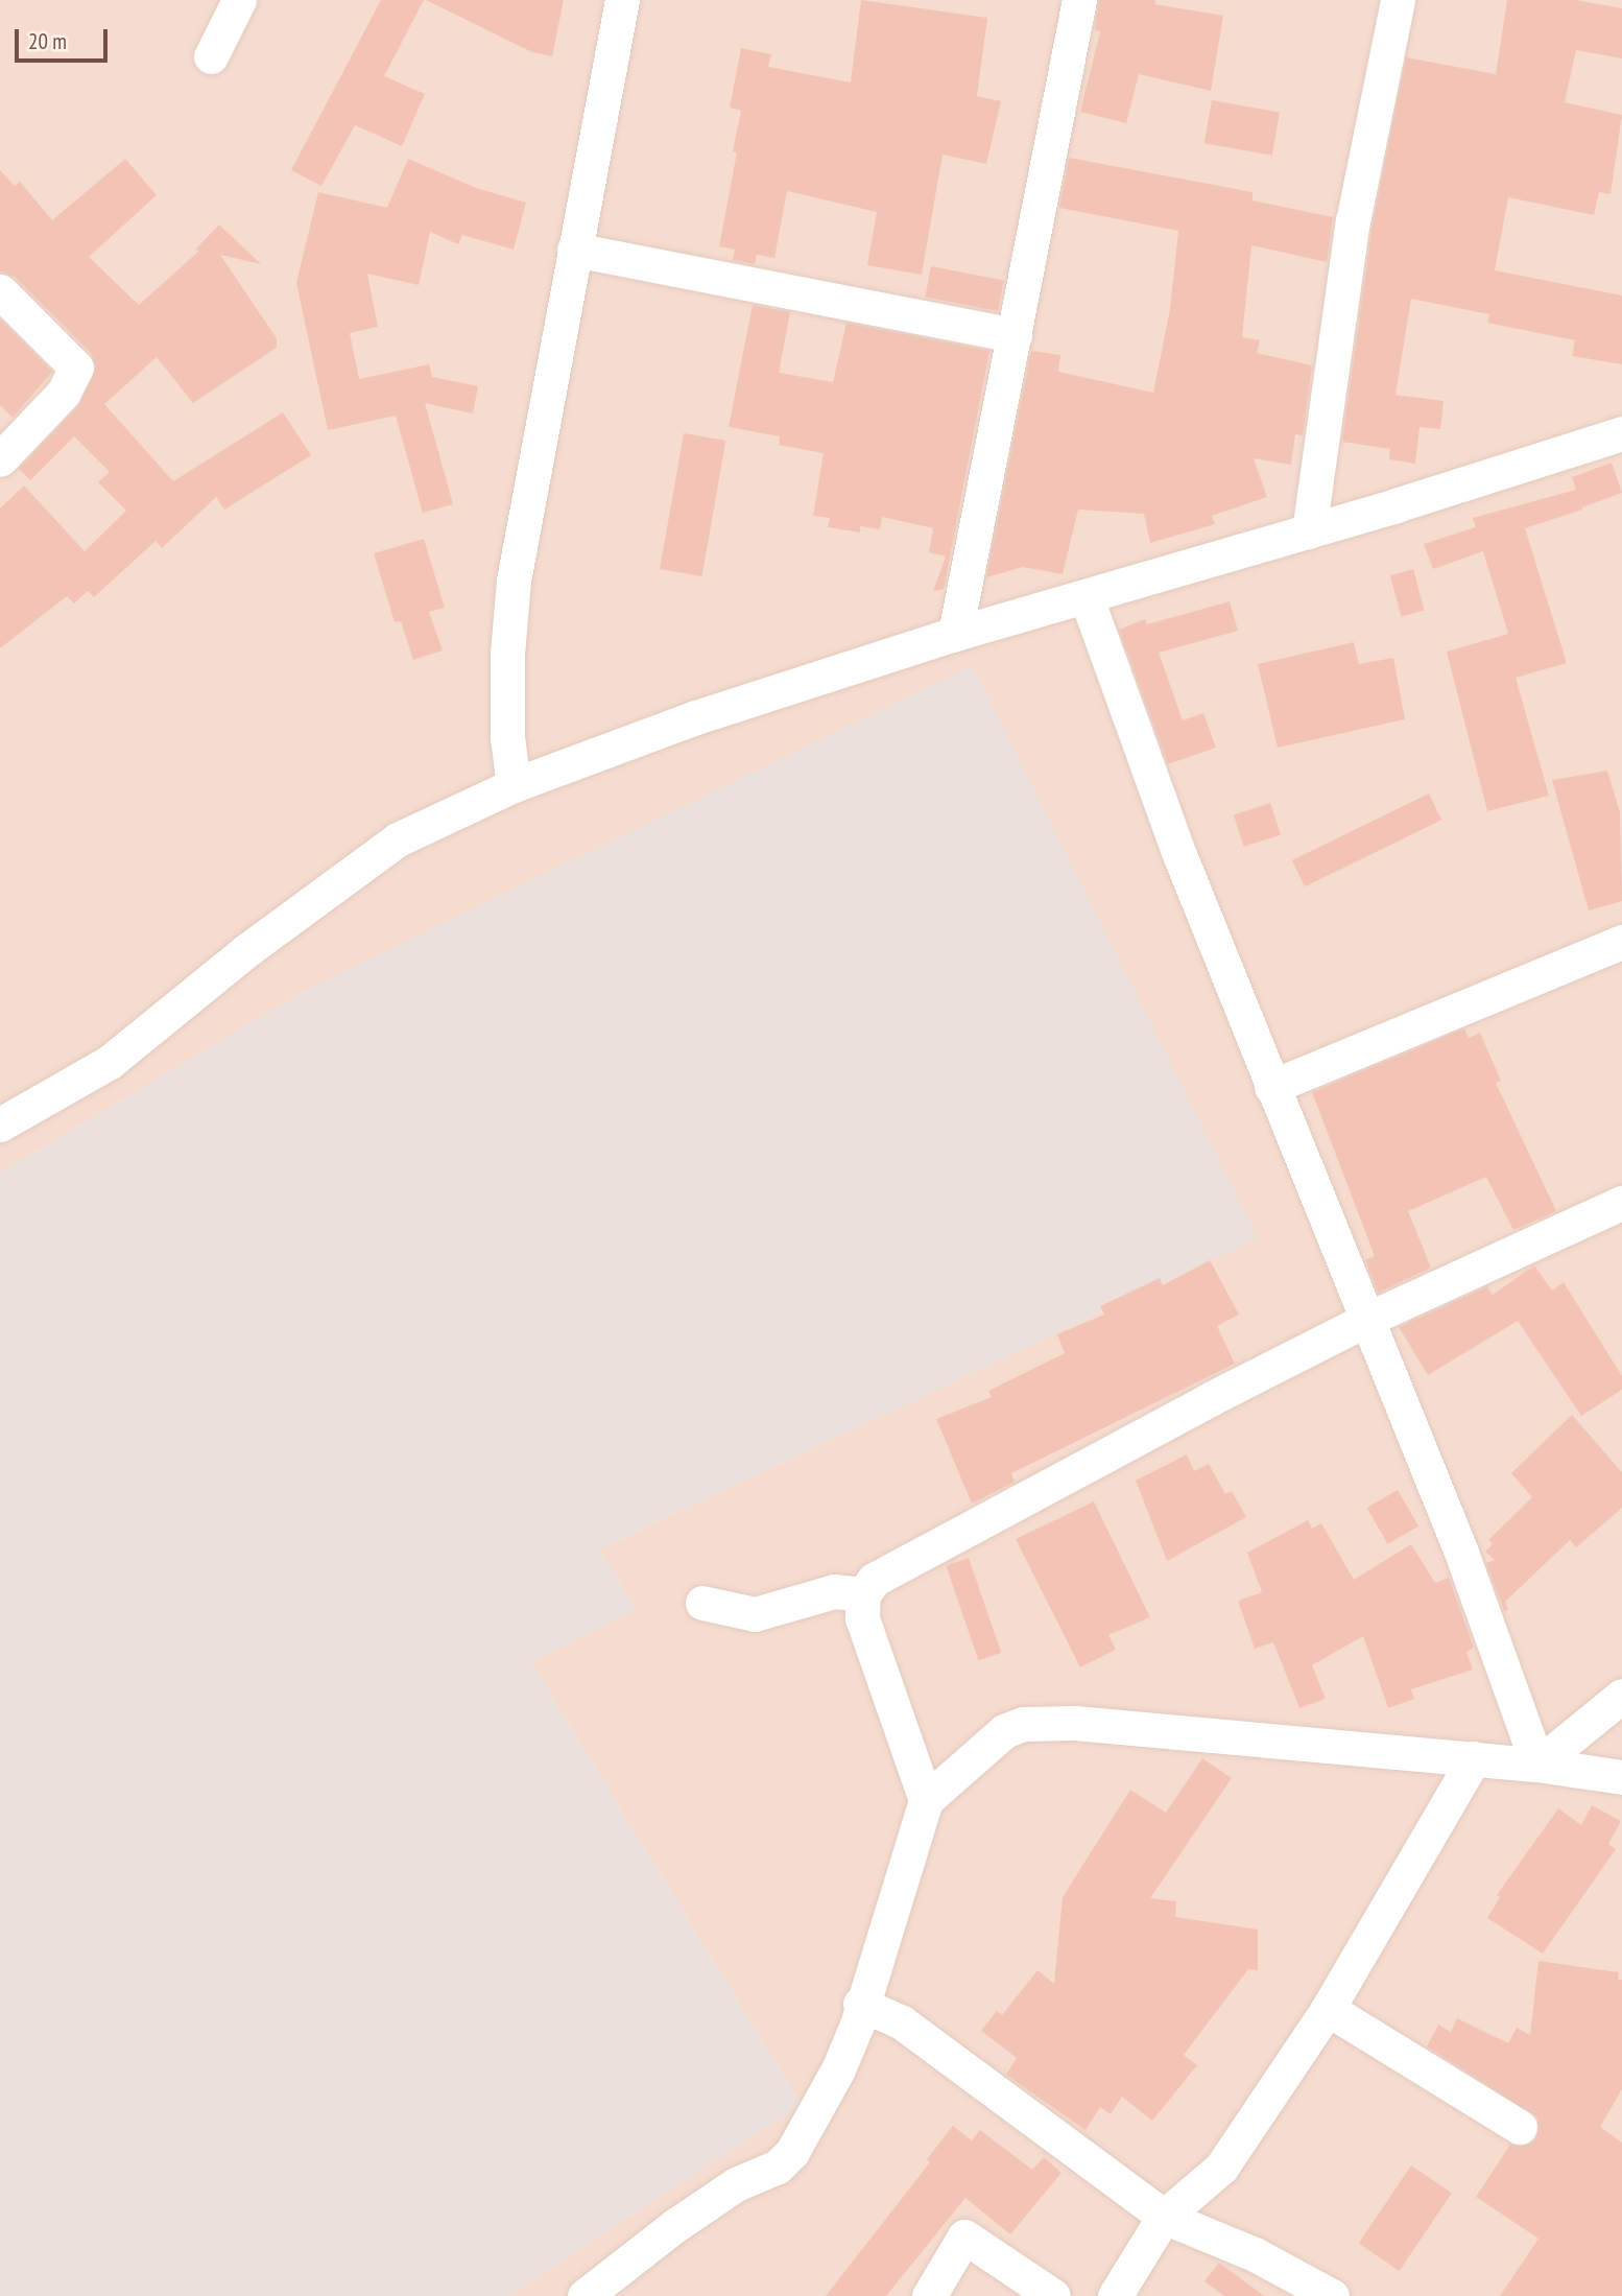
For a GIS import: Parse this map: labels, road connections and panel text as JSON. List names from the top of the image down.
{
  "scale_bar": "20 m"
}
